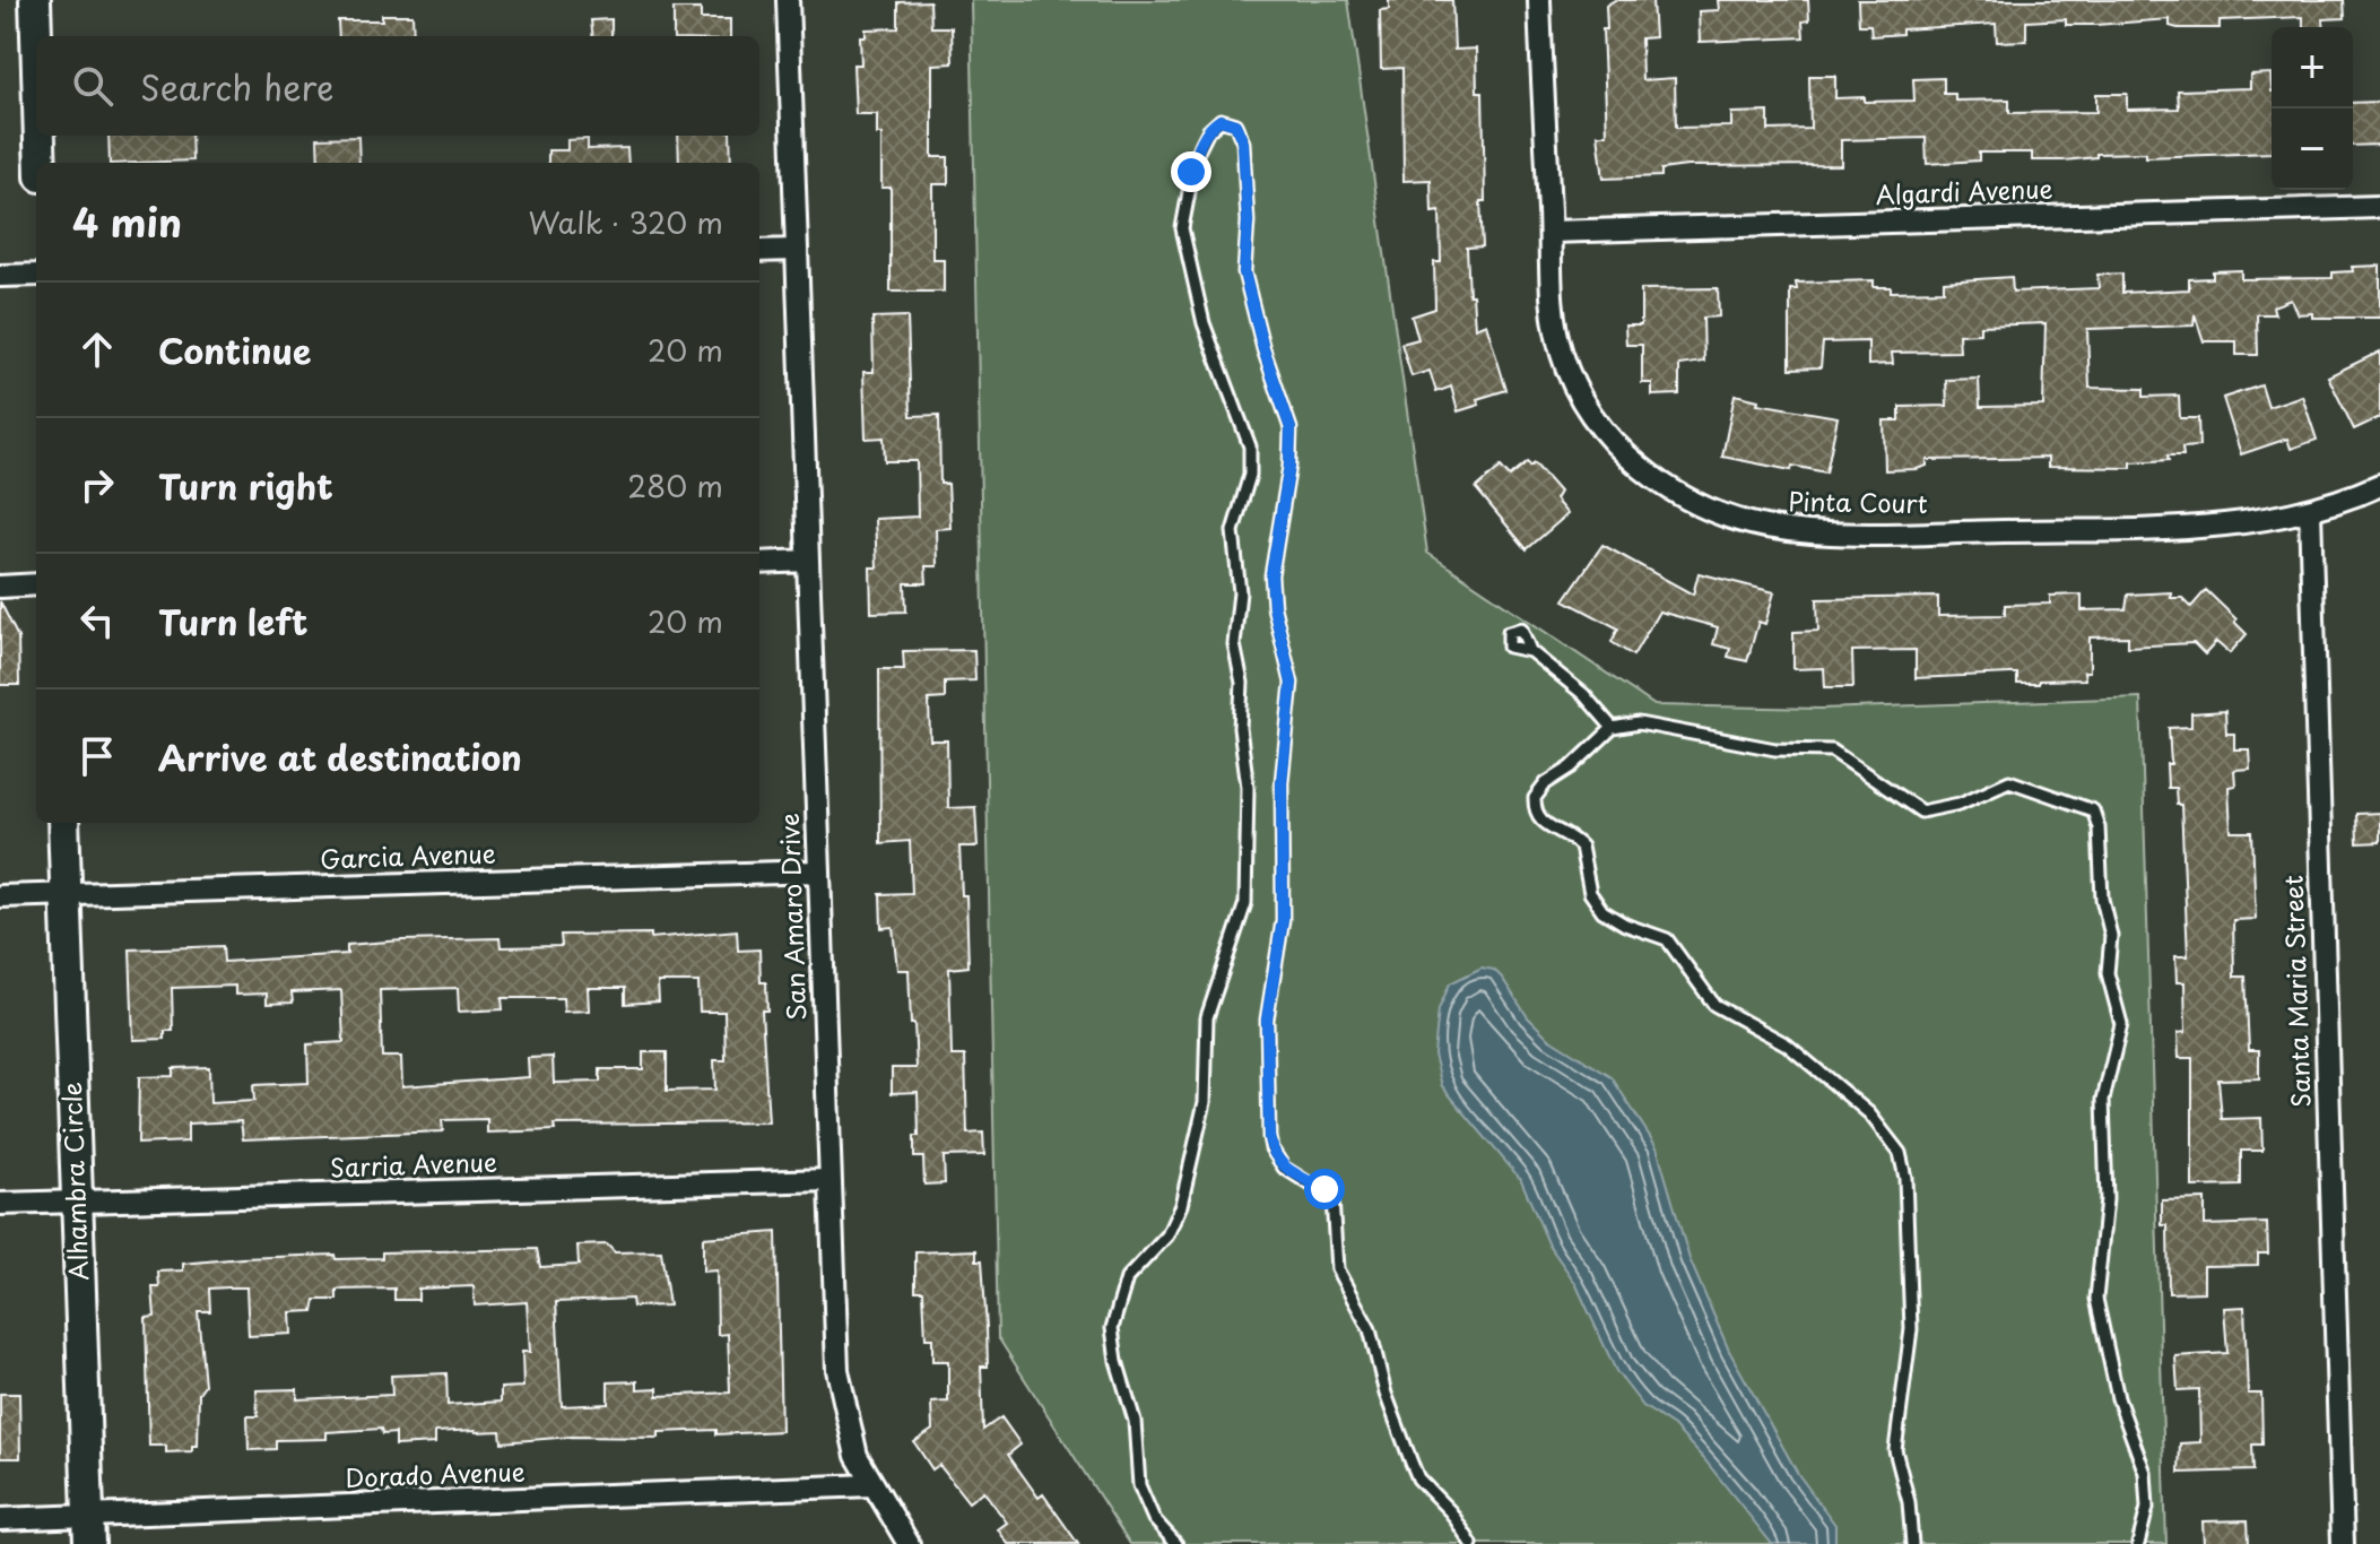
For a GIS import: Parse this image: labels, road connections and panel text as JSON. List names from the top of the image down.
{
  "streets": {
    "street": [
      "Algardi Avenue",
      "Pinta Court",
      "Garcia Avenue",
      "San Amaro Drive",
      "Santa Maria Street",
      "Sarria Avenue",
      "Alhambra Circle",
      "Dorado Avenue"
    ]
  },
  "crossings": [
    ["Algardi Avenue", "Pinta Court"],
    ["Pinta Court", "Santa Maria Street"],
    ["Garcia Avenue", "San Amaro Drive"],
    ["Garcia Avenue", "Alhambra Circle"],
    ["San Amaro Drive", "Sarria Avenue"],
    ["San Amaro Drive", "Dorado Avenue"],
    ["Sarria Avenue", "Alhambra Circle"],
    ["Alhambra Circle", "Dorado Avenue"]
  ],
  "page": {
    "map_buttons": ["+", "−"],
    "search": "Search here",
    "heading": ["4 min", "Walk · 320 m"],
    "list": [
      ["Continue", "20 m"],
      ["Turn right", "280 m"],
      ["Turn left", "20 m"],
      "Arrive at destination"
    ]
  }
}
